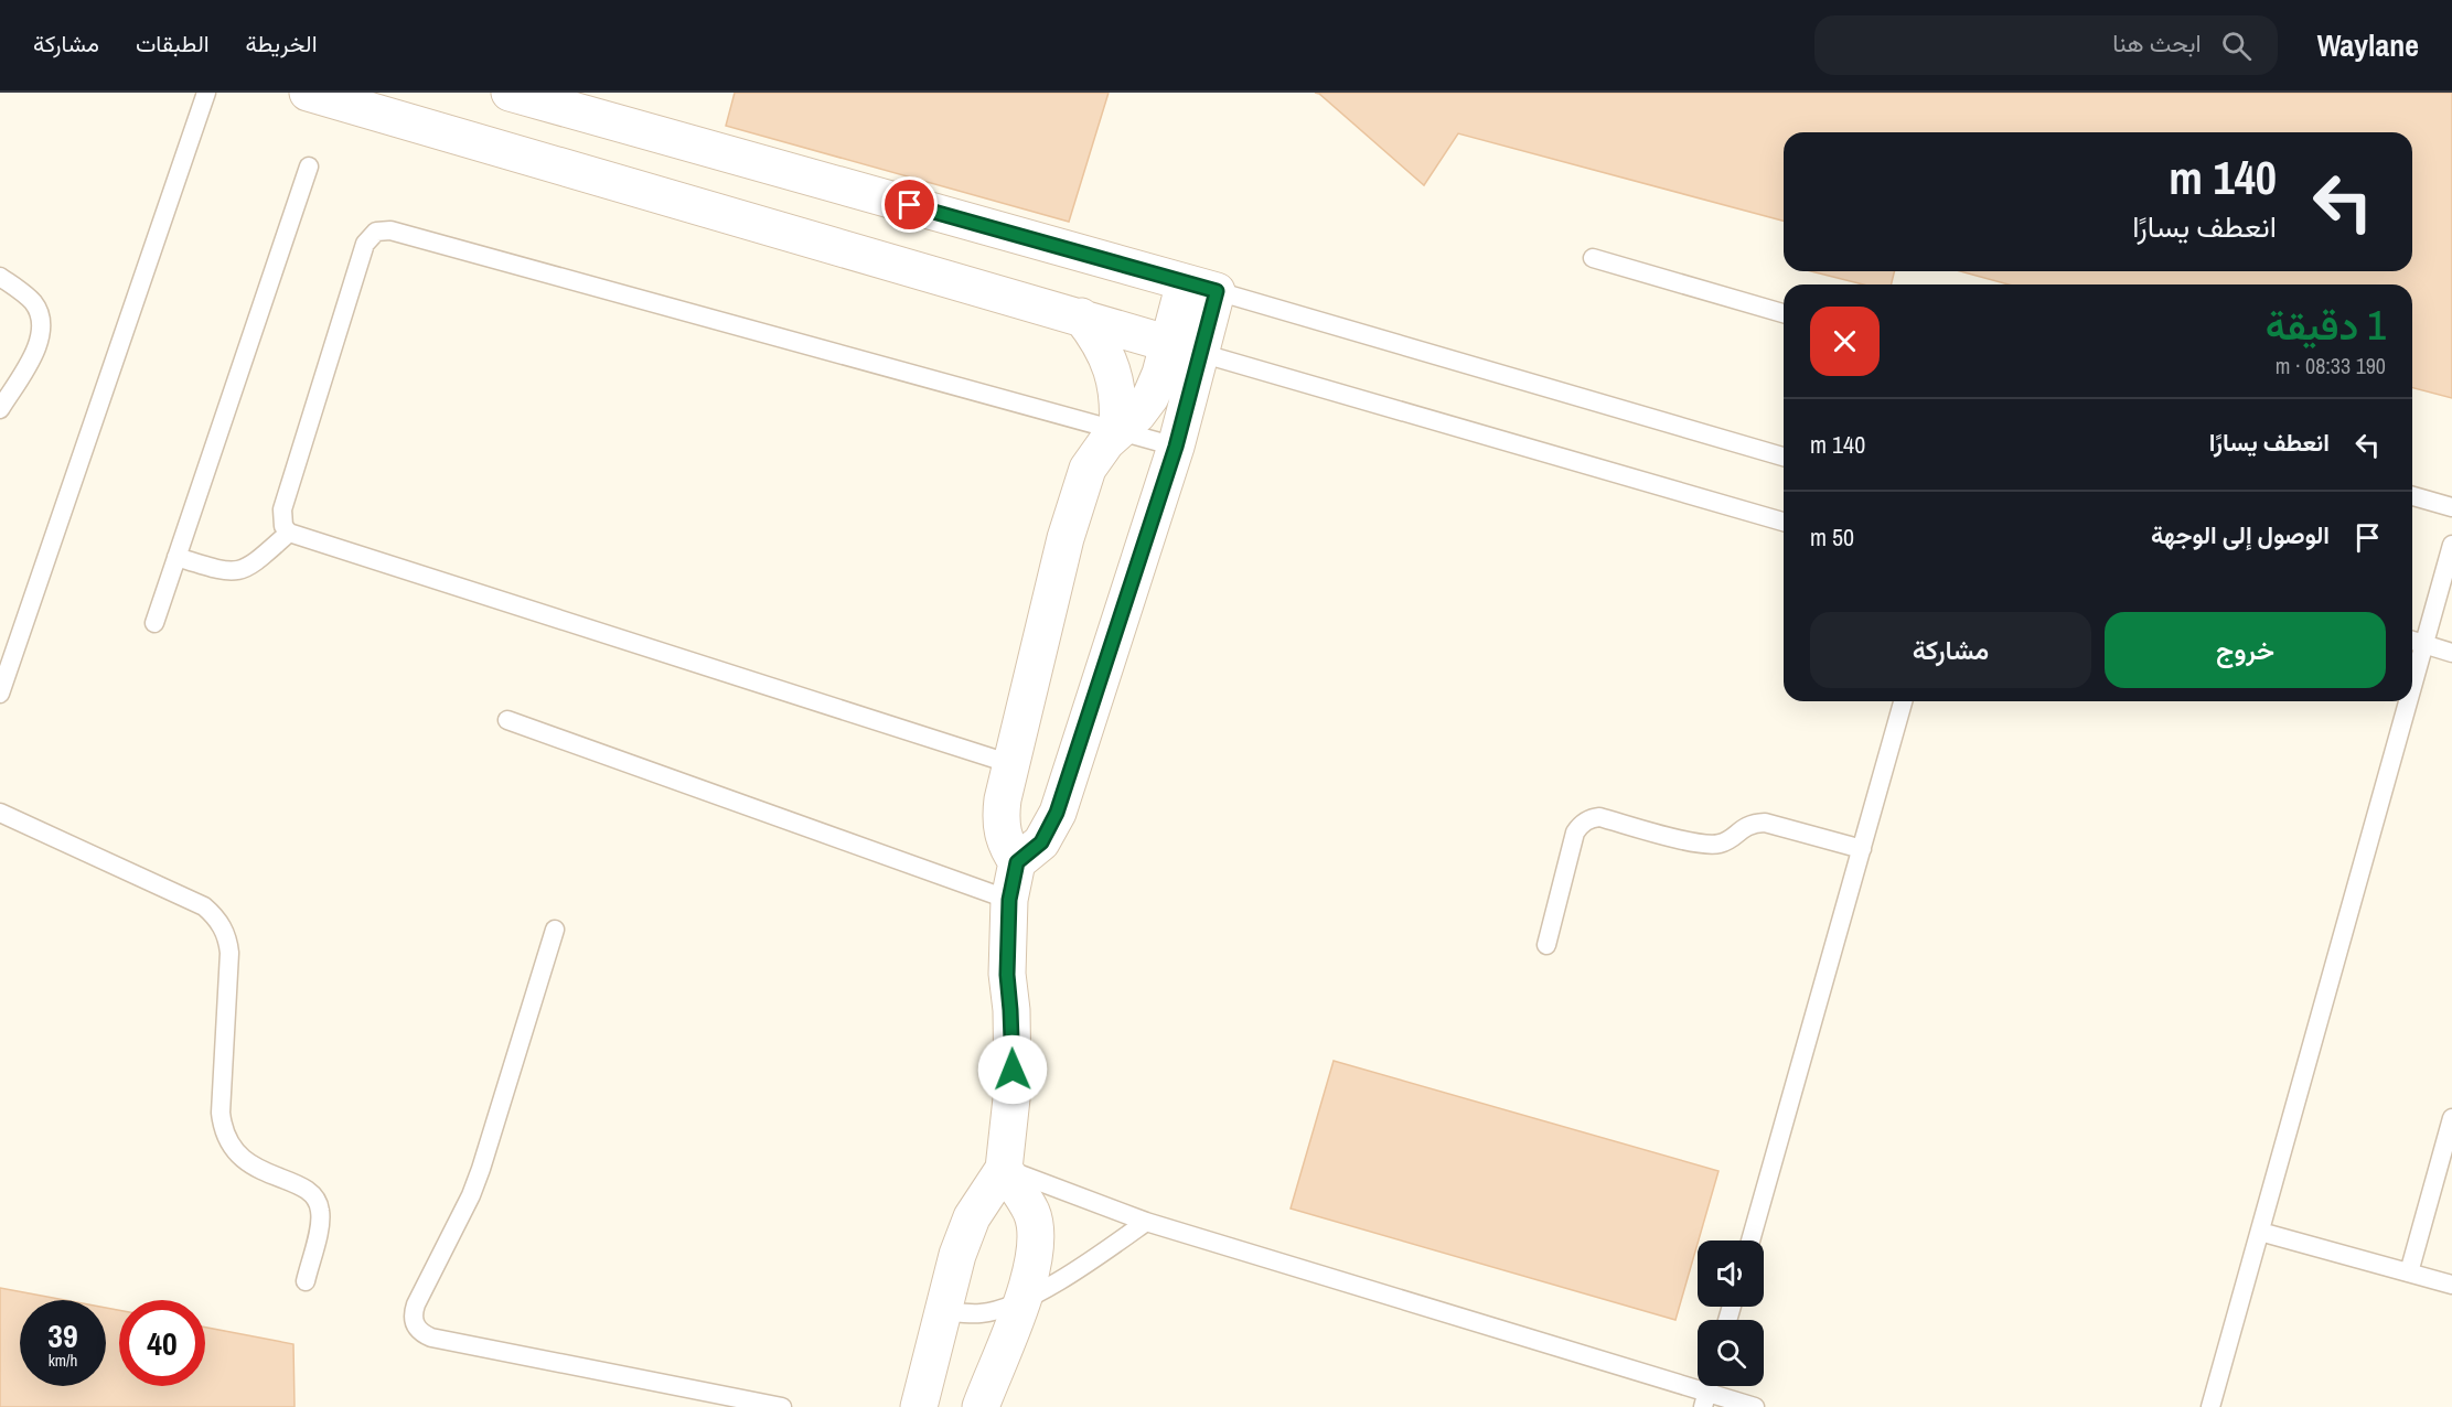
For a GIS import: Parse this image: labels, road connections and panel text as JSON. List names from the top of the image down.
{
  "page": {
    "header": "Waylane",
    "search": "ابحث هنا",
    "nav": ["الخريطة", "الطبقات", "مشاركة"],
    "turn": ["140 m", "انعطف يسارًا"],
    "heading": ["1 دقيقة", "190 m · 08:33"],
    "list": [
      {
        "name": "انعطف يسارًا",
        "value": "140 m"
      },
      {
        "name": "الوصول إلى الوجهة",
        "value": "50 m"
      }
    ],
    "buttons": ["خروج", "مشاركة"],
    "speed": "39 km/h",
    "limit": "40"
  }
}
